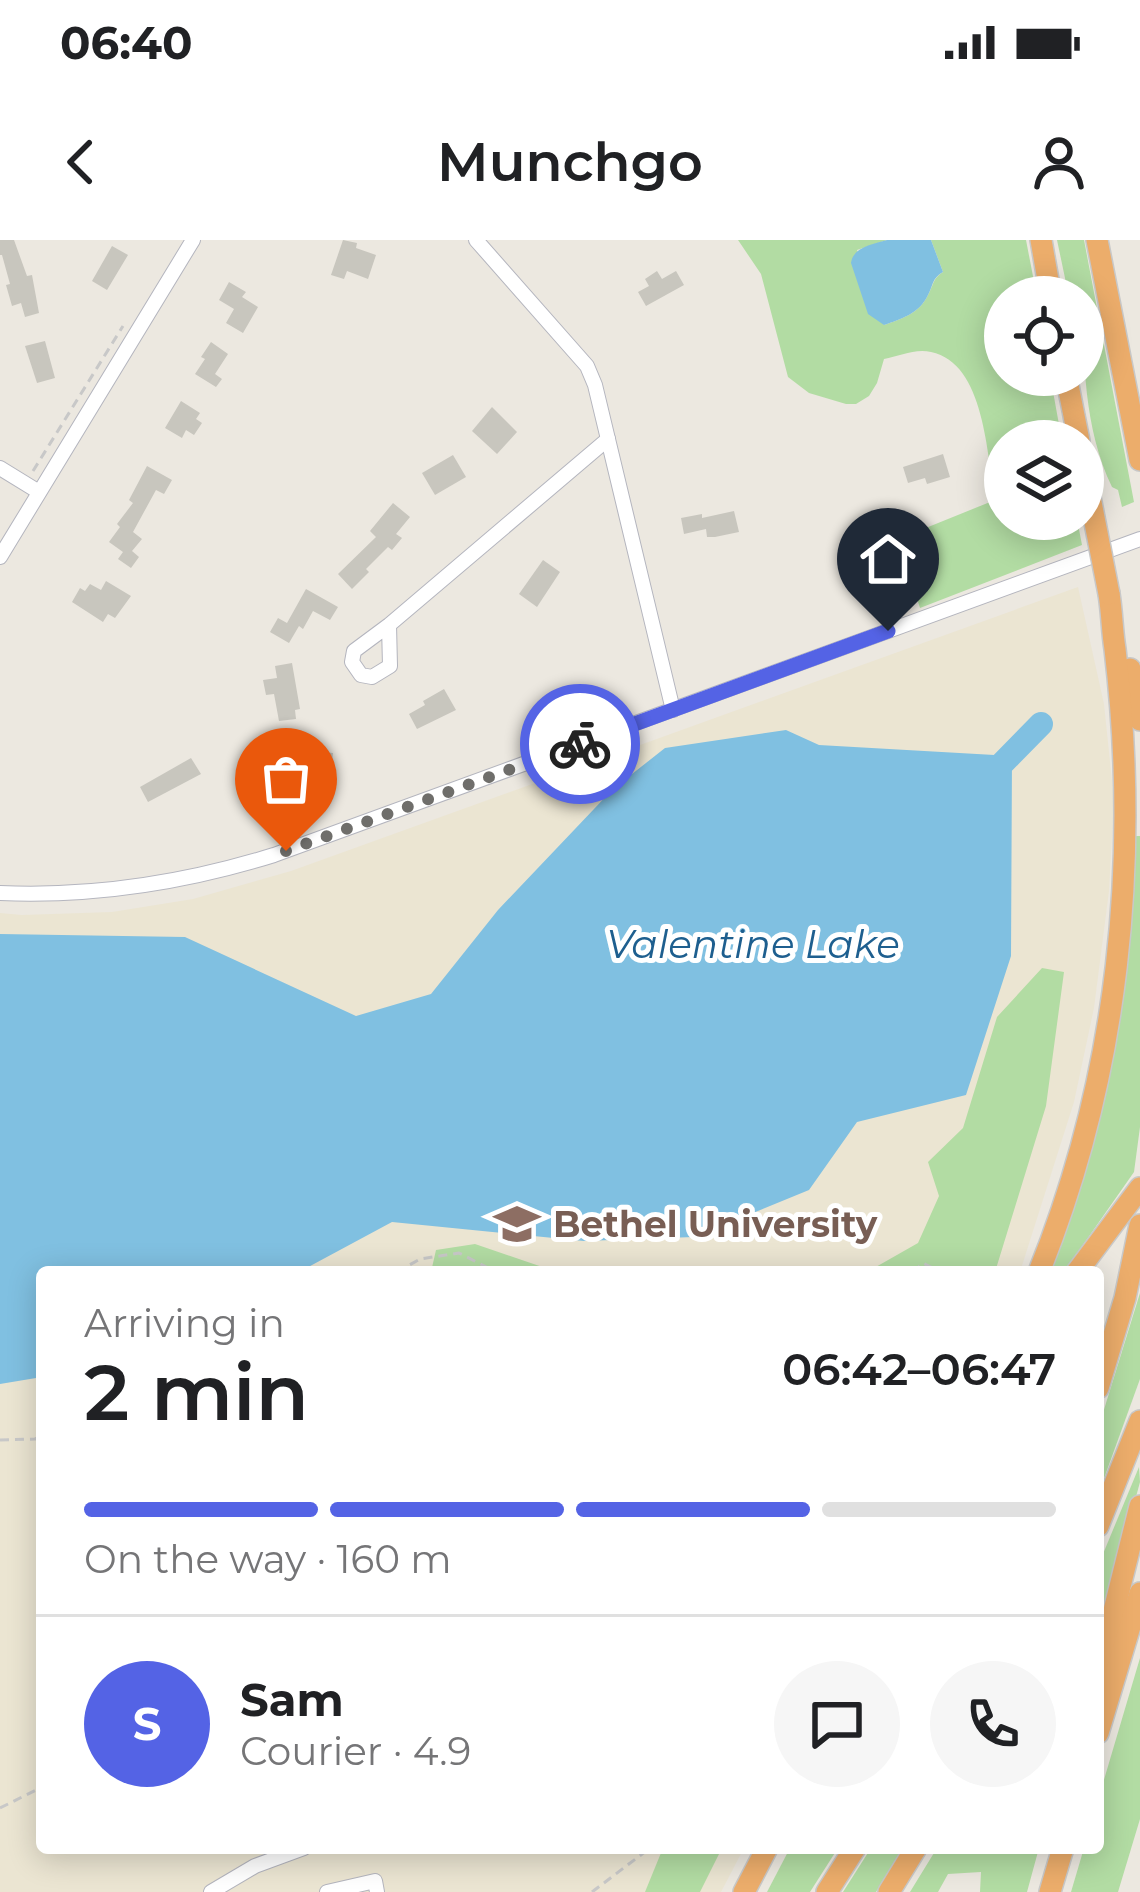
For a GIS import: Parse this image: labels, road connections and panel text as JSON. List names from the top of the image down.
{
  "water": ["Valentine Lake"],
  "places": {
    "school or university": ["Bethel University"]
  },
  "page": {
    "status": "06:40",
    "header": "Munchgo",
    "heading": ["2 min", "Arriving in", "06:42–06:47"],
    "panel": ["Sam", "Courier · 4.9"],
    "bar": "On the way · 160 m",
    "round": "S"
  }
}
